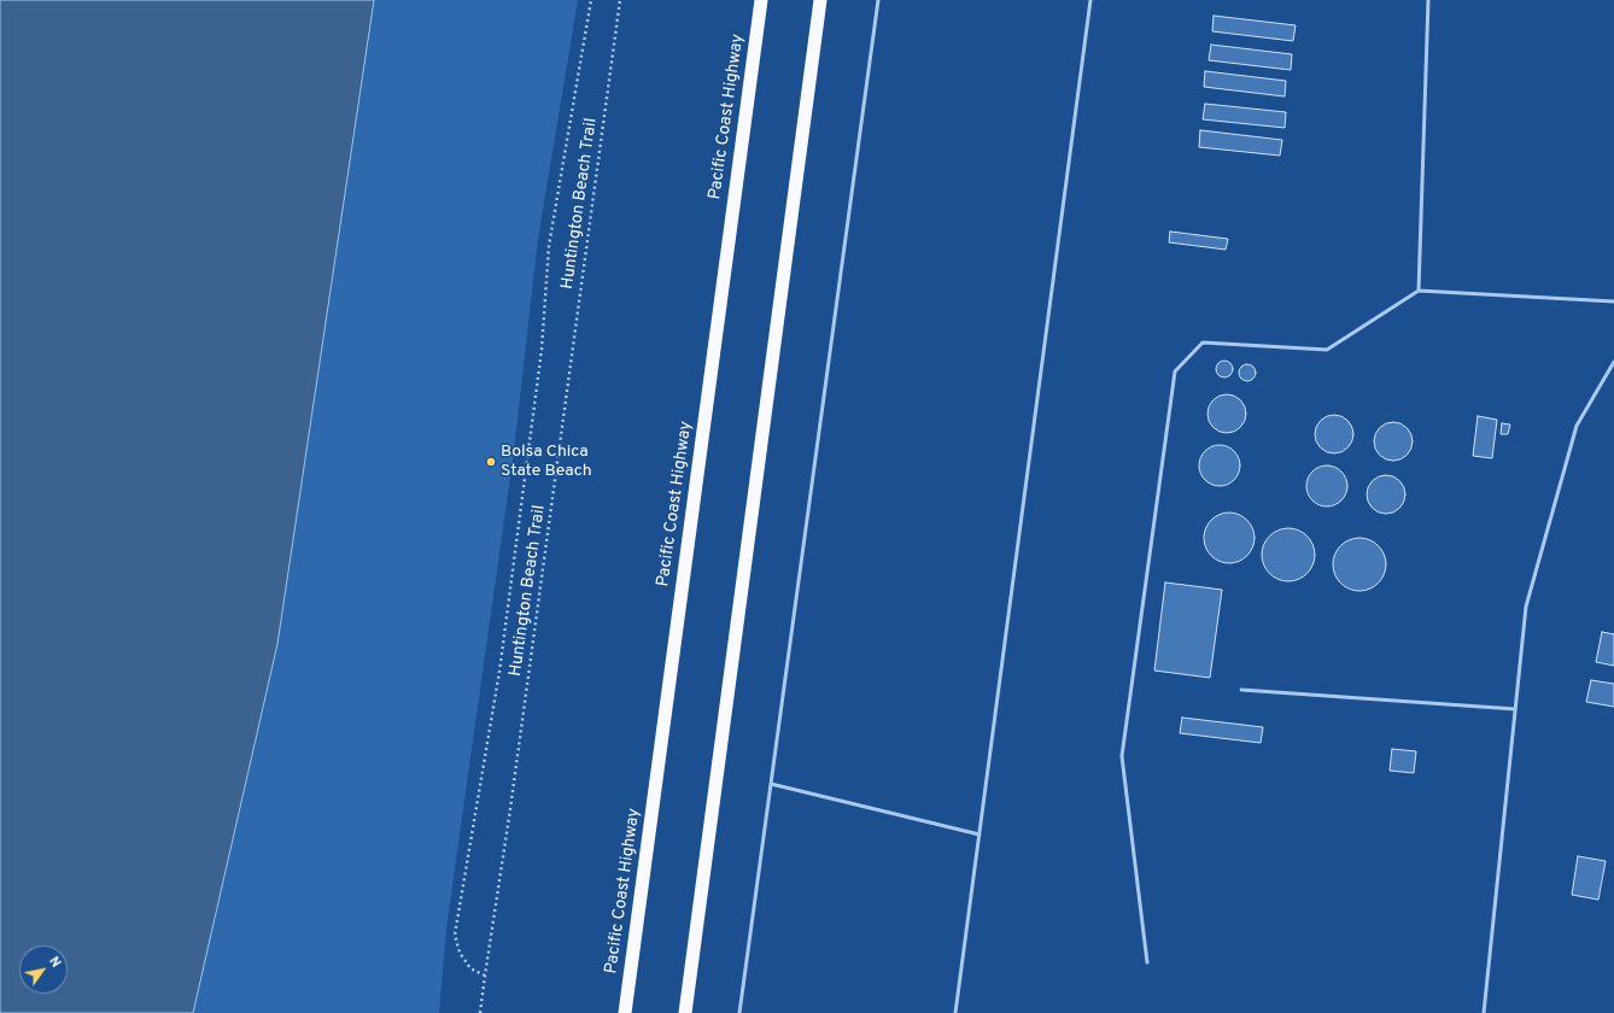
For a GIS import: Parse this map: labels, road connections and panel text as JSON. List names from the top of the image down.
{
  "streets": {
    "highway": ["Pacific Coast Highway"],
    "path": ["Huntington Beach Trail"]
  },
  "places": ["Bolsa Chica State Beach"],
  "north": "top right"
}
